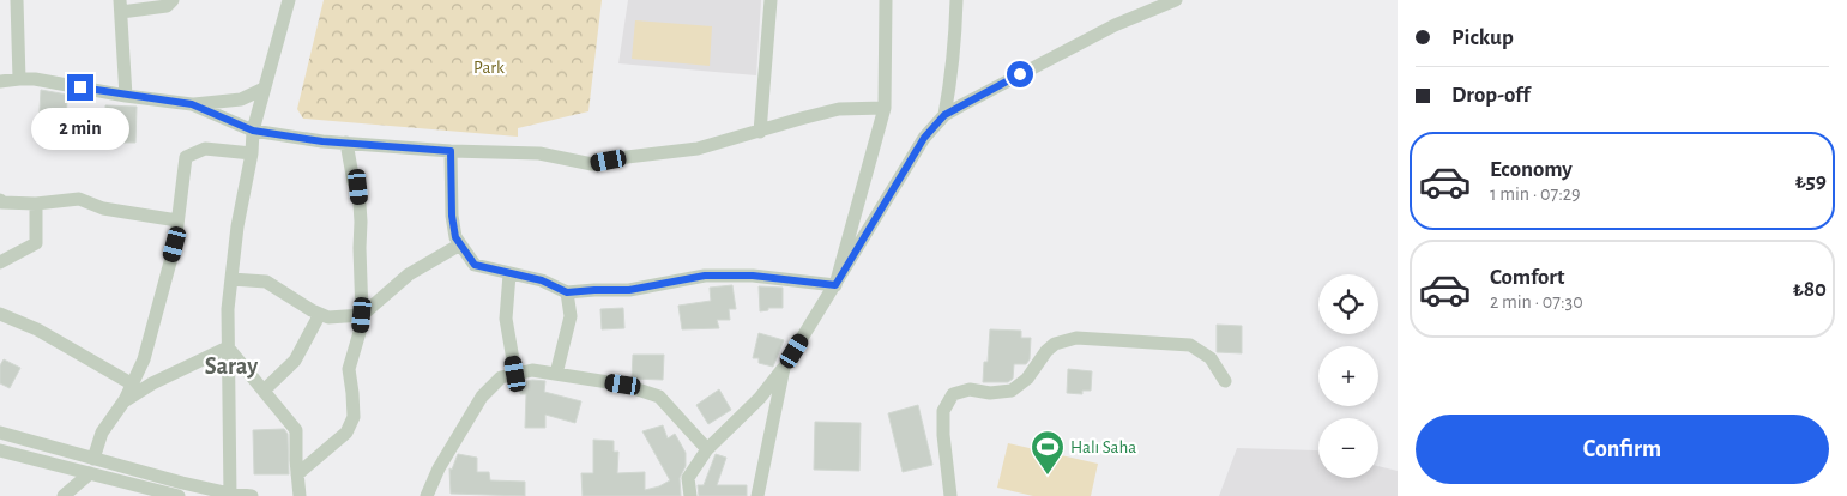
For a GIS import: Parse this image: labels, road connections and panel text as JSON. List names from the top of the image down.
{
  "districts": ["Saray"],
  "parks": ["Park"],
  "places": {
    "sports": ["Halı Saha"]
  },
  "page": {
    "banner": ["Pickup", "Drop-off"],
    "bubble": "2 min",
    "list": [
      {
        "name": "Economy",
        "note": "1 min · 07:29",
        "value": "₺59"
      },
      {
        "name": "Comfort",
        "note": "2 min · 07:30",
        "value": "₺80"
      }
    ],
    "map_buttons": ["+", "−"],
    "buttons": "Confirm"
  }
}
